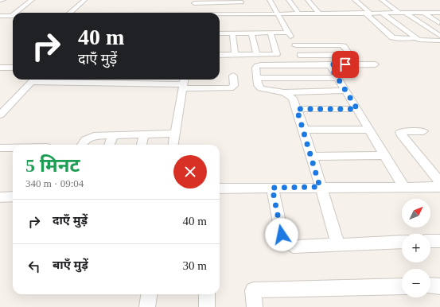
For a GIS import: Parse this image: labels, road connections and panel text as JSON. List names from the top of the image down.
{
  "north": "top right",
  "page": {
    "turn": ["40 m", "दाएँ मुड़ें"],
    "heading": ["5 मिनट", "340 m · 09:04"],
    "map_buttons": ["+", "−"],
    "list": [
      {
        "name": "दाएँ मुड़ें",
        "value": "40 m"
      },
      {
        "name": "बाएँ मुड़ें",
        "value": "30 m"
      }
    ]
  }
}
